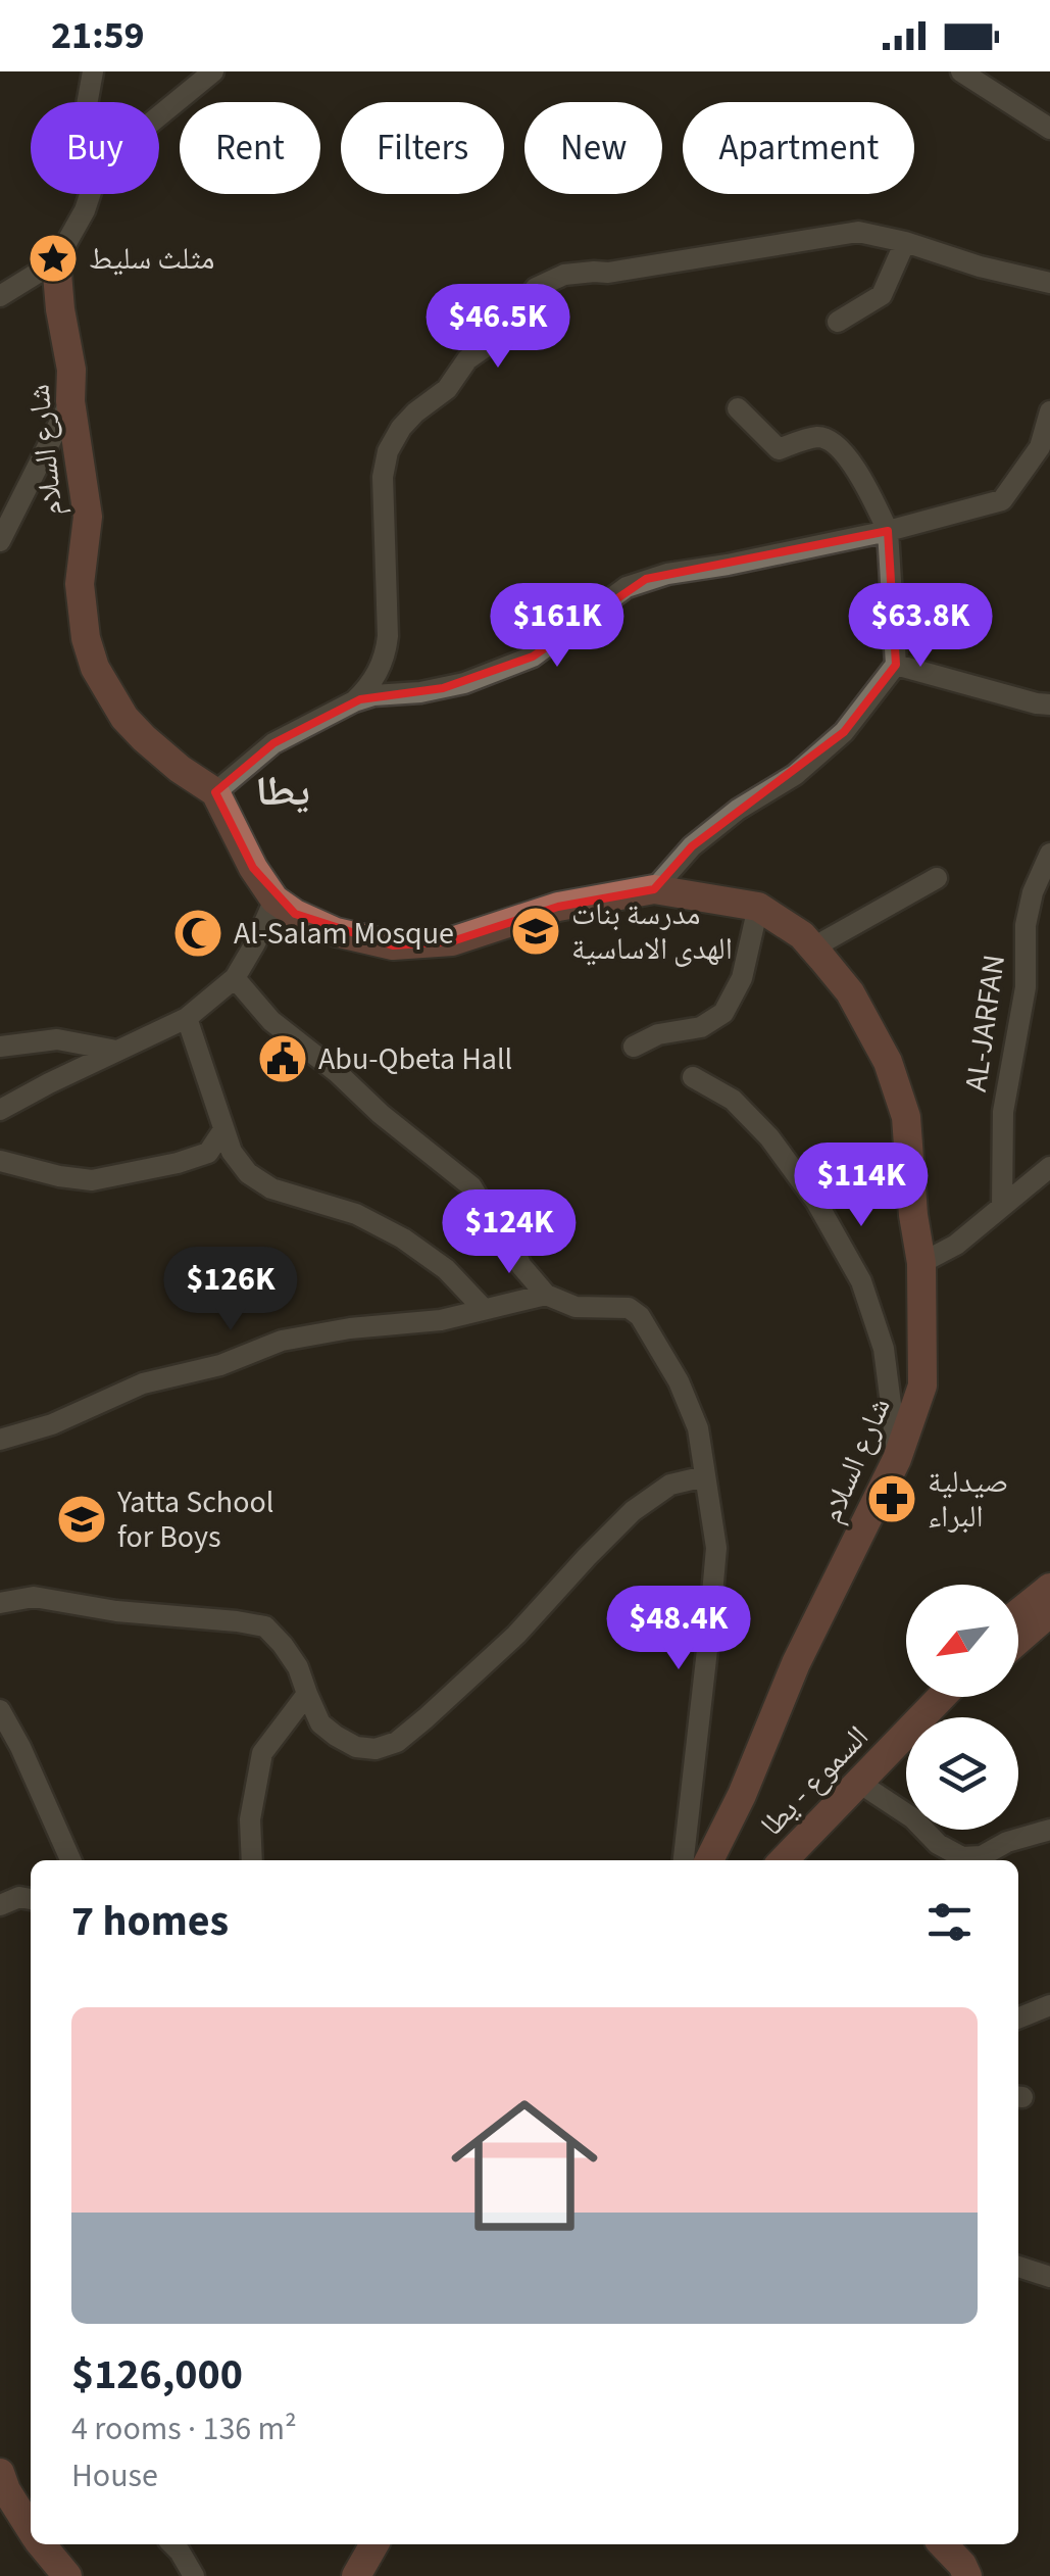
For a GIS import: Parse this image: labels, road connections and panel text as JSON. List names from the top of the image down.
{
  "streets": {
    "main road": ["شارع السلام", "السموع - يطا"],
    "street": ["AL-JARFAN"]
  },
  "districts": ["يطا"],
  "places": {
    "place": ["مثلث سليط"],
    "school or university": ["مدرسة بنات الهدى الاساسية", "Yatta School for Boys"],
    "mosque": ["Al-Salam Mosque"],
    "public building": ["Abu-Qbeta Hall"],
    "pharmacy": ["صيدلية البراء"]
  },
  "north": "bottom left",
  "page": {
    "status": "21:59",
    "chip": [
      "Buy",
      "Rent",
      "Filters",
      "New",
      "Apartment"
    ],
    "price": [
      "$46.5K",
      "$161K",
      "$63.8K",
      "$114K",
      "$124K",
      "$126K",
      "$48.4K"
    ],
    "heading": "7 homes",
    "list": [
      {
        "name": "$126,000",
        "note": "4 rooms · 136 m² · House"
      }
    ]
  }
}
